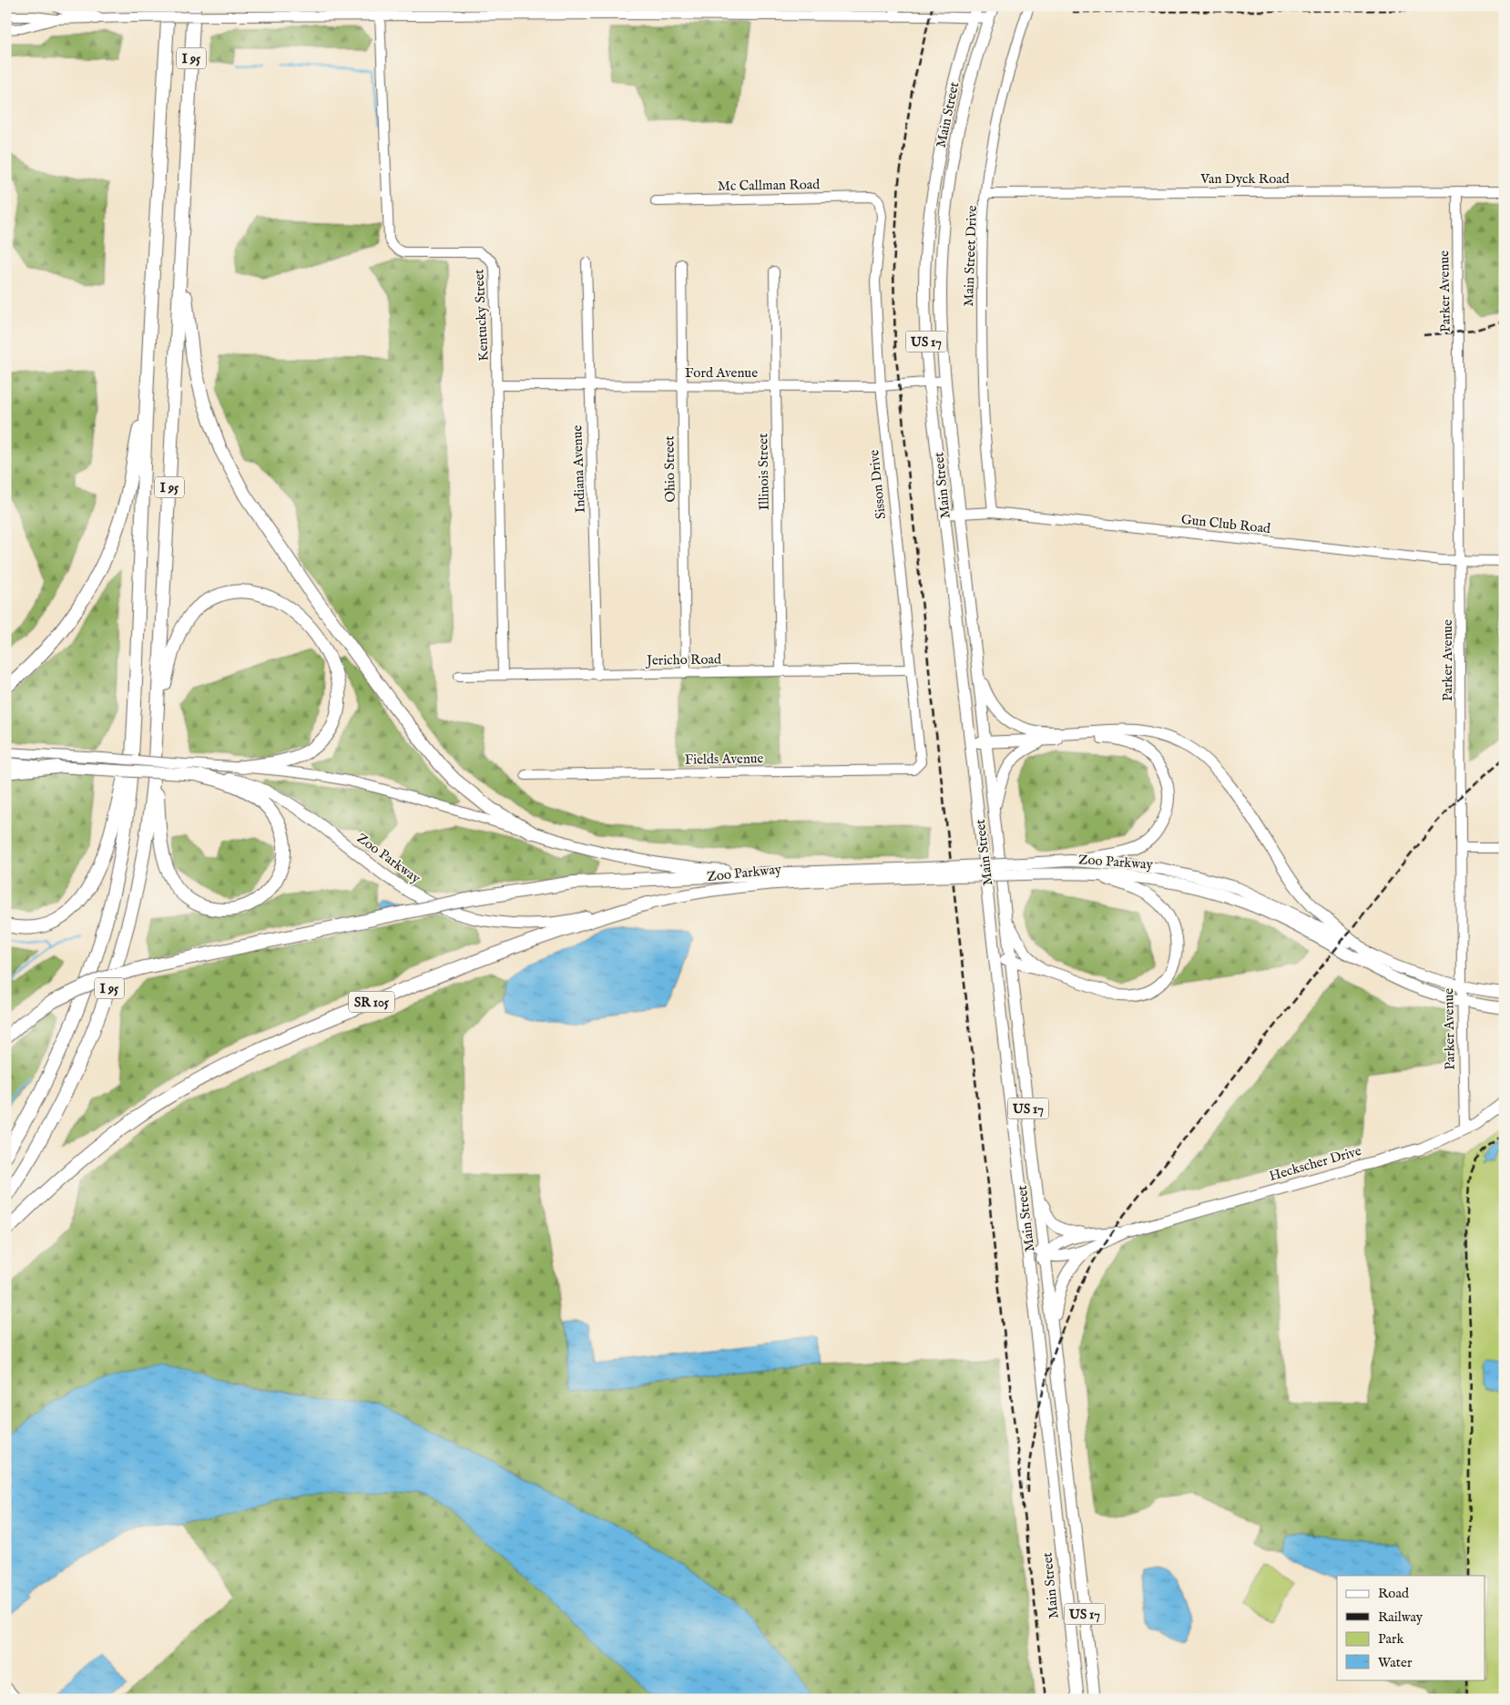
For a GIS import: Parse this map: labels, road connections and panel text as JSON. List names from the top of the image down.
{
  "streets": {
    "highway": ["I 95", "SR 105"],
    "main road": [
      "Main Street",
      "US 17",
      "Zoo Parkway",
      "Heckscher Drive"
    ],
    "street": [
      "Van Dyck Road",
      "Mc Callman Road",
      "Main Street Drive",
      "Parker Avenue",
      "Kentucky Street",
      "Ford Avenue",
      "Indiana Avenue",
      "Ohio Street",
      "Illinois Street",
      "Sisson Drive",
      "Gun Club Road",
      "Jericho Road",
      "Fields Avenue"
    ]
  },
  "crossings": [
    ["Main Street", "Ford Avenue"],
    ["Main Street", "Gun Club Road"],
    ["Main Street", "Heckscher Drive"],
    ["Van Dyck Road", "Main Street Drive"],
    ["Van Dyck Road", "Parker Avenue"],
    ["Mc Callman Road", "Sisson Drive"],
    ["Main Street Drive", "Gun Club Road"],
    ["Parker Avenue", "Gun Club Road"],
    ["Parker Avenue", "Zoo Parkway"],
    ["Parker Avenue", "Heckscher Drive"],
    ["Kentucky Street", "Ford Avenue"],
    ["Kentucky Street", "Jericho Road"],
    ["Ford Avenue", "Indiana Avenue"],
    ["Ford Avenue", "Ohio Street"],
    ["Ford Avenue", "Illinois Street"],
    ["Ford Avenue", "Sisson Drive"],
    ["Indiana Avenue", "Jericho Road"],
    ["Ohio Street", "Jericho Road"],
    ["Illinois Street", "Jericho Road"],
    ["Sisson Drive", "Jericho Road"],
    ["Sisson Drive", "Fields Avenue"],
    ["Zoo Parkway", "SR 105"]
  ],
  "legend": [
    "Road",
    "Railway",
    "Park",
    "Water"
  ]
}
